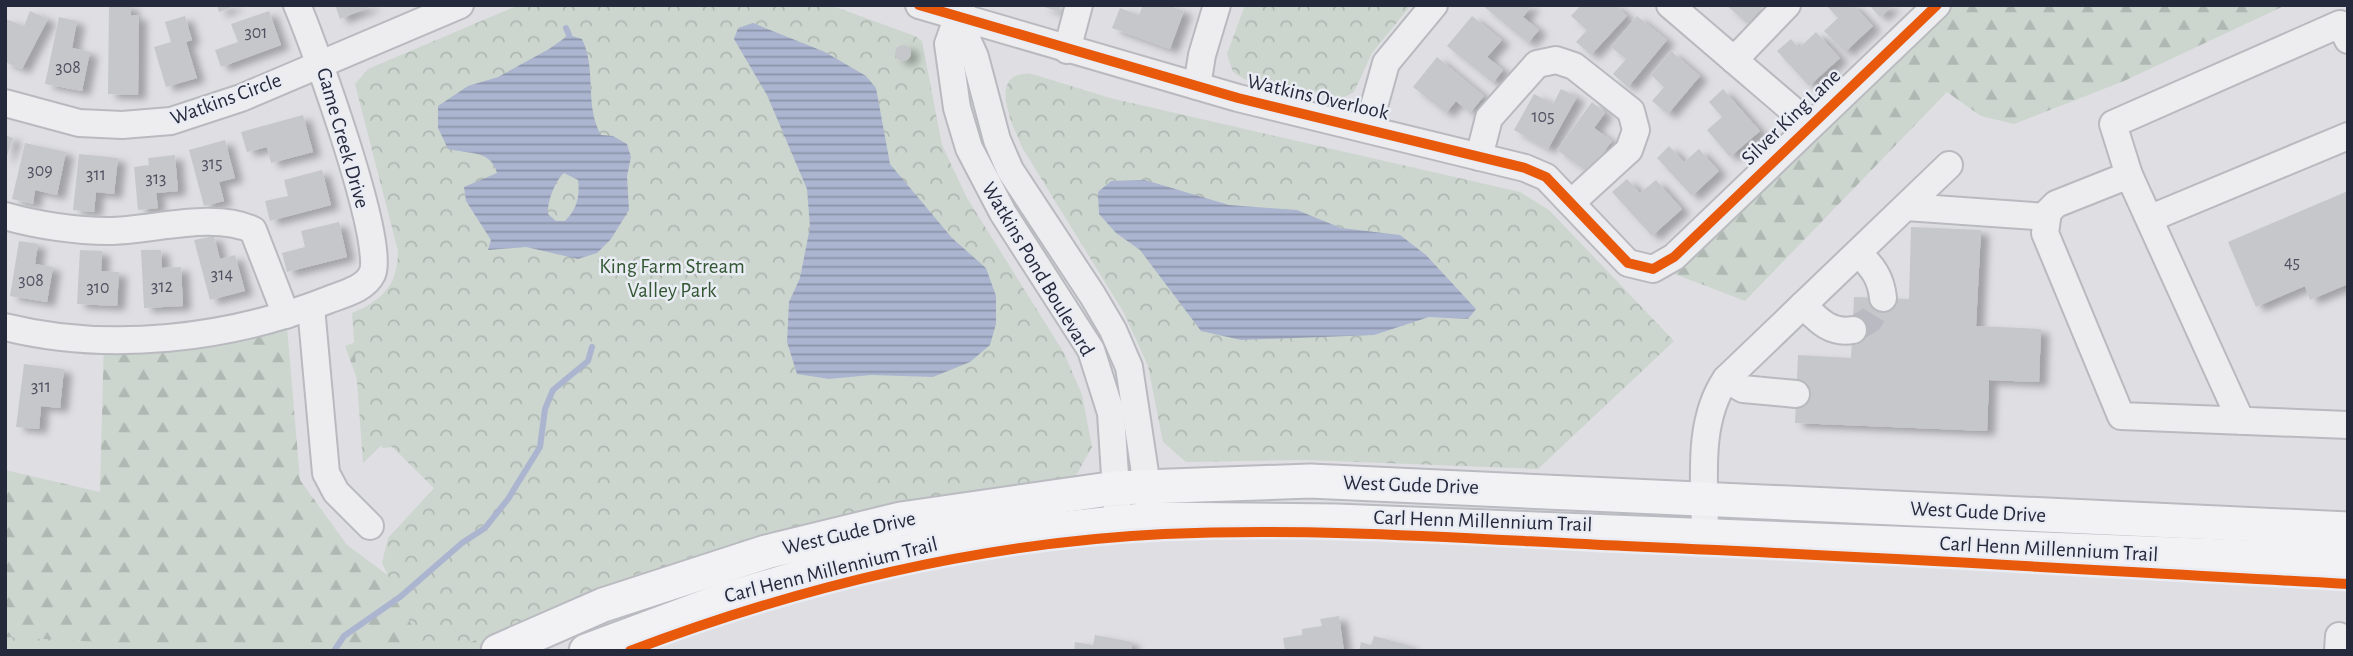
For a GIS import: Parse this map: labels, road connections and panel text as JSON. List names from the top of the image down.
{
  "streets": {
    "main road": ["West Gude Drive"],
    "street": [
      "Watkins Overlook",
      "Watkins Circle",
      "Silver King Lane",
      "Game Creek Drive",
      "Watkins Pond Boulevard"
    ],
    "cycle path": ["Carl Henn Millennium Trail"]
  },
  "crossings": [
    ["Watkins Overlook", "Silver King Lane"],
    ["Watkins Overlook", "Watkins Pond Boulevard"],
    ["Watkins Circle", "Game Creek Drive"],
    ["Watkins Pond Boulevard", "West Gude Drive"]
  ],
  "parks": ["King Farm Stream Valley Park"],
  "house_numbers": [
    "301",
    "308",
    "105",
    "315",
    "309",
    "311",
    "313",
    "45",
    "314",
    "308",
    "312",
    "310",
    "311"
  ]
}
